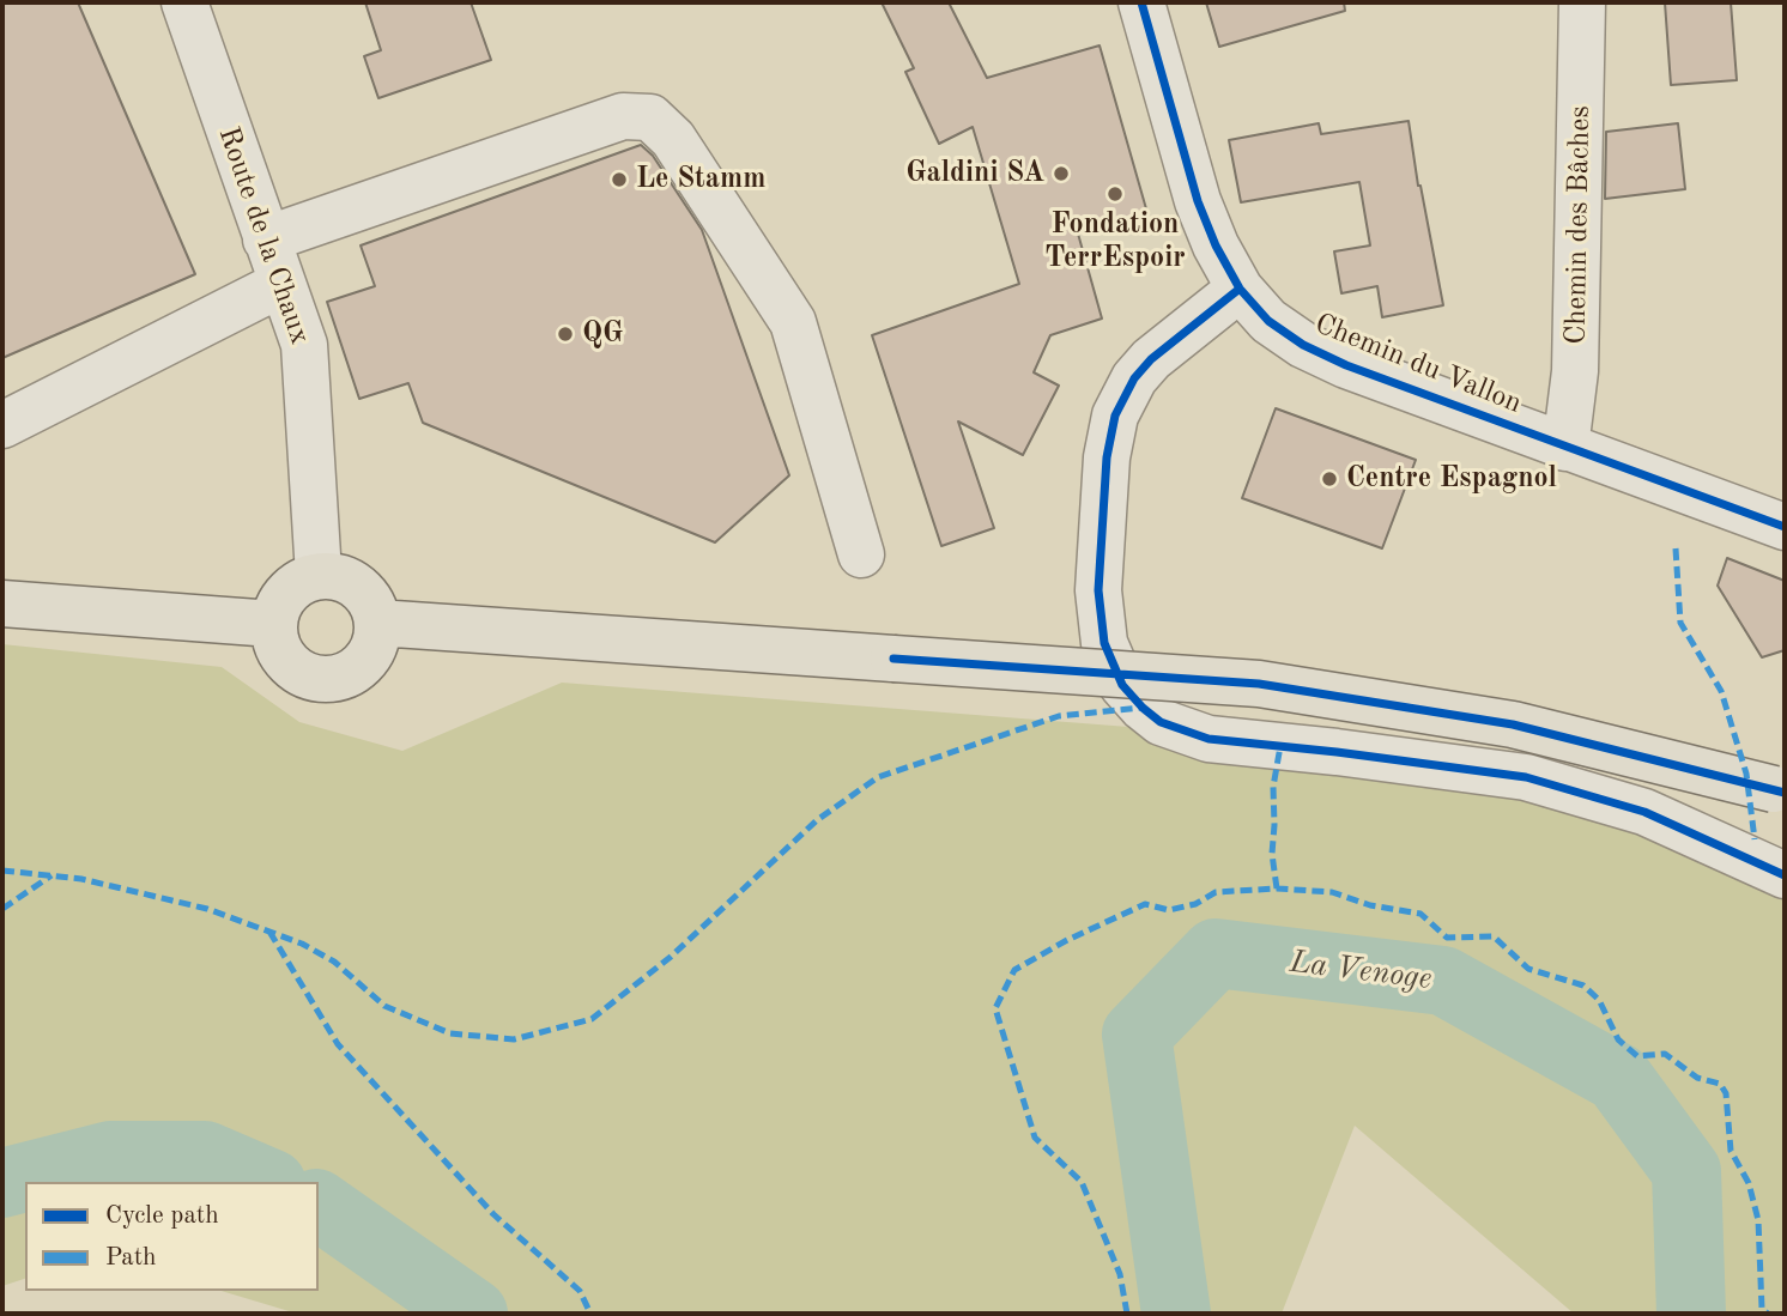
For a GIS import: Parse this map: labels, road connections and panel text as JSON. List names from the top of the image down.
{
  "streets": {
    "street": ["Chemin des Bâches", "Route de la Chaux", "Chemin du Vallon"]
  },
  "crossings": [
    ["Chemin des Bâches", "Chemin du Vallon"]
  ],
  "water": ["La Venoge"],
  "places": [
    "Galdini SA",
    "Le Stamm",
    "Fondation TerrEspoir",
    "QG",
    "Centre Espagnol"
  ],
  "legend": ["Cycle path", "Path"]
}
